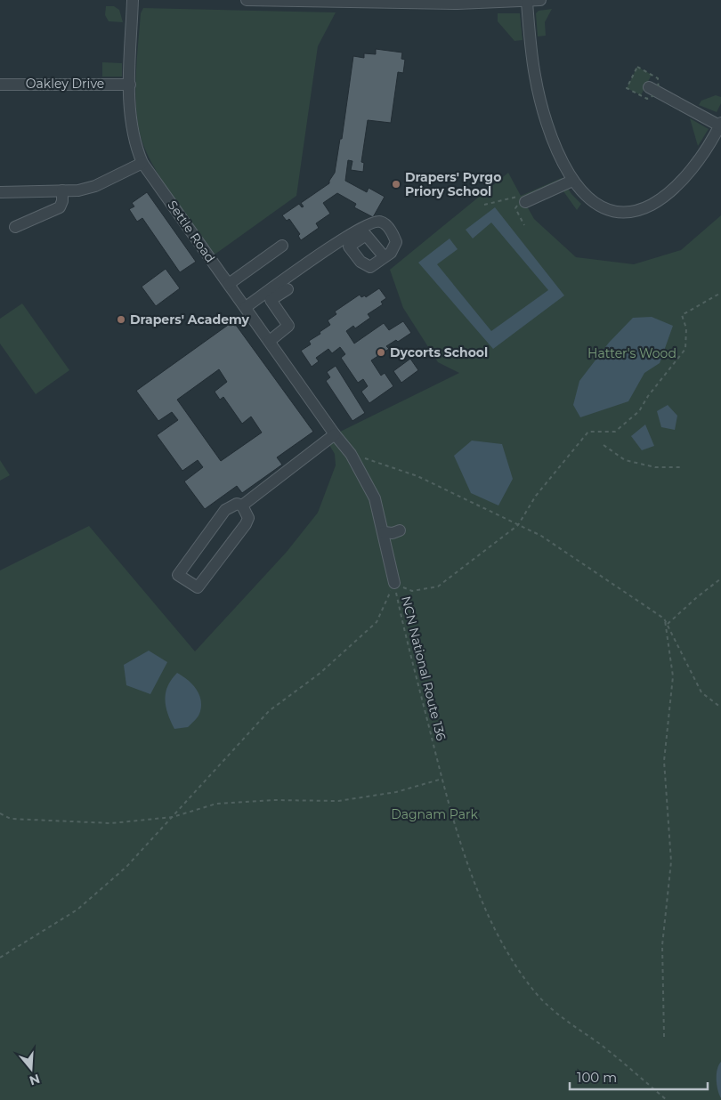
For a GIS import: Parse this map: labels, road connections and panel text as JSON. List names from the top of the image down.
{
  "streets": {
    "street": ["Oakley Drive", "Settle Road"],
    "path": ["NCN National Route 136"]
  },
  "crossings": [
    ["Oakley Drive", "Settle Road"],
    ["Settle Road", "NCN National Route 136"]
  ],
  "parks": ["Hatter's Wood", "Dagnam Park"],
  "places": ["Drapers' Pyrgo Priory School", "Drapers' Academy", "Dycorts School"],
  "scale_bar": "100 m",
  "north": "bottom"
}
